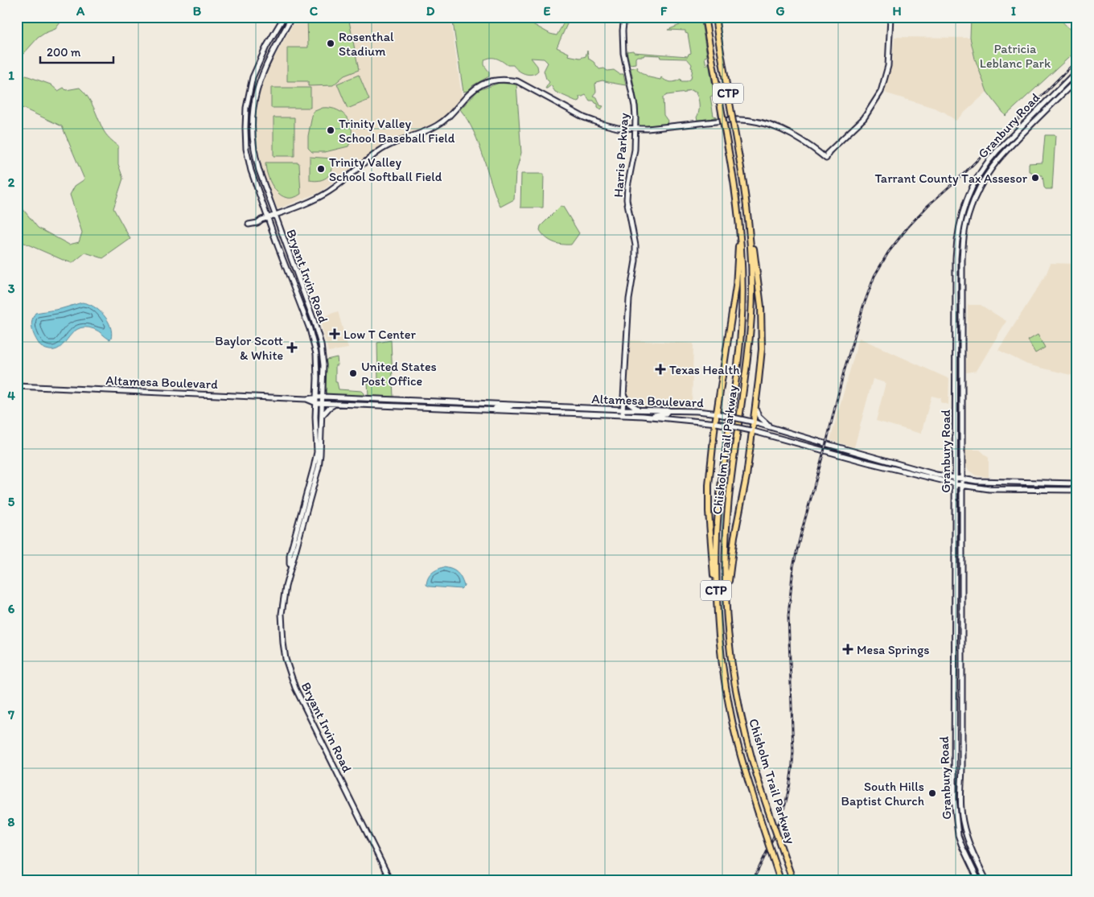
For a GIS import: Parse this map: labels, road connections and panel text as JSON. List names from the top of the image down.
{
  "streets": {
    "highway": ["CTP", "Chisholm Trail Parkway"],
    "main road": [
      "Granbury Road",
      "Harris Parkway",
      "Bryant Irvin Road",
      "Altamesa Boulevard"
    ]
  },
  "crossings": [
    ["Granbury Road", "Altamesa Boulevard"],
    ["Harris Parkway", "Altamesa Boulevard"],
    ["Bryant Irvin Road", "Altamesa Boulevard"]
  ],
  "parks": ["Patricia Leblanc Park"],
  "places": {
    "other": [
      "Rosenthal Stadium",
      "Trinity Valley School Baseball Field",
      "Trinity Valley School Softball Field",
      "Tarrant County Tax Assesor",
      "United States Post Office",
      "South Hills Baptist Church"
    ],
    "health": [
      "Low T Center",
      "Baylor Scott & White",
      "Texas Health",
      "Mesa Springs"
    ]
  },
  "scale_bar": "200 m",
  "grid": {
    "columns": [
      "A",
      "B",
      "C",
      "D",
      "E",
      "F",
      "G",
      "H",
      "I"
    ],
    "rows": [
      "1",
      "2",
      "3",
      "4",
      "5",
      "6",
      "7",
      "8"
    ]
  }
}
